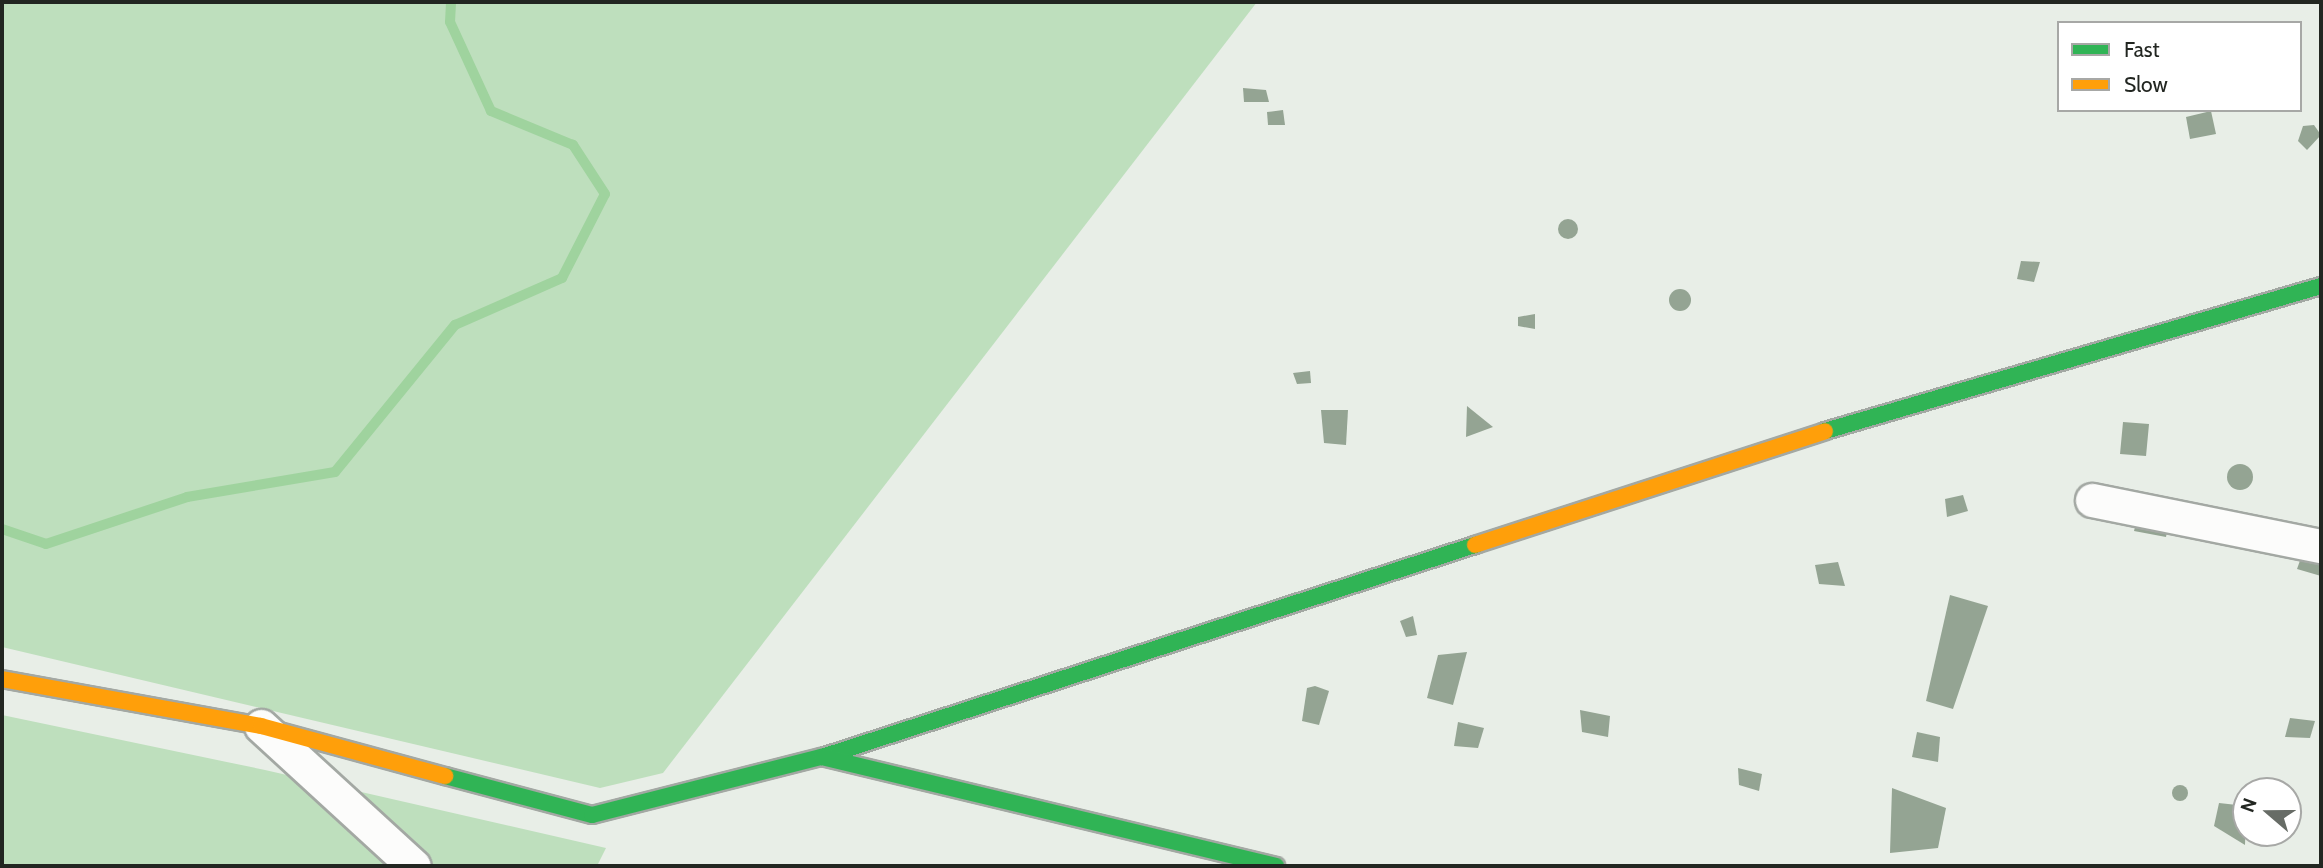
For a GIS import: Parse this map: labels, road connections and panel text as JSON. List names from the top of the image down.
{
  "legend": ["Fast", "Slow"],
  "north": "left"
}
